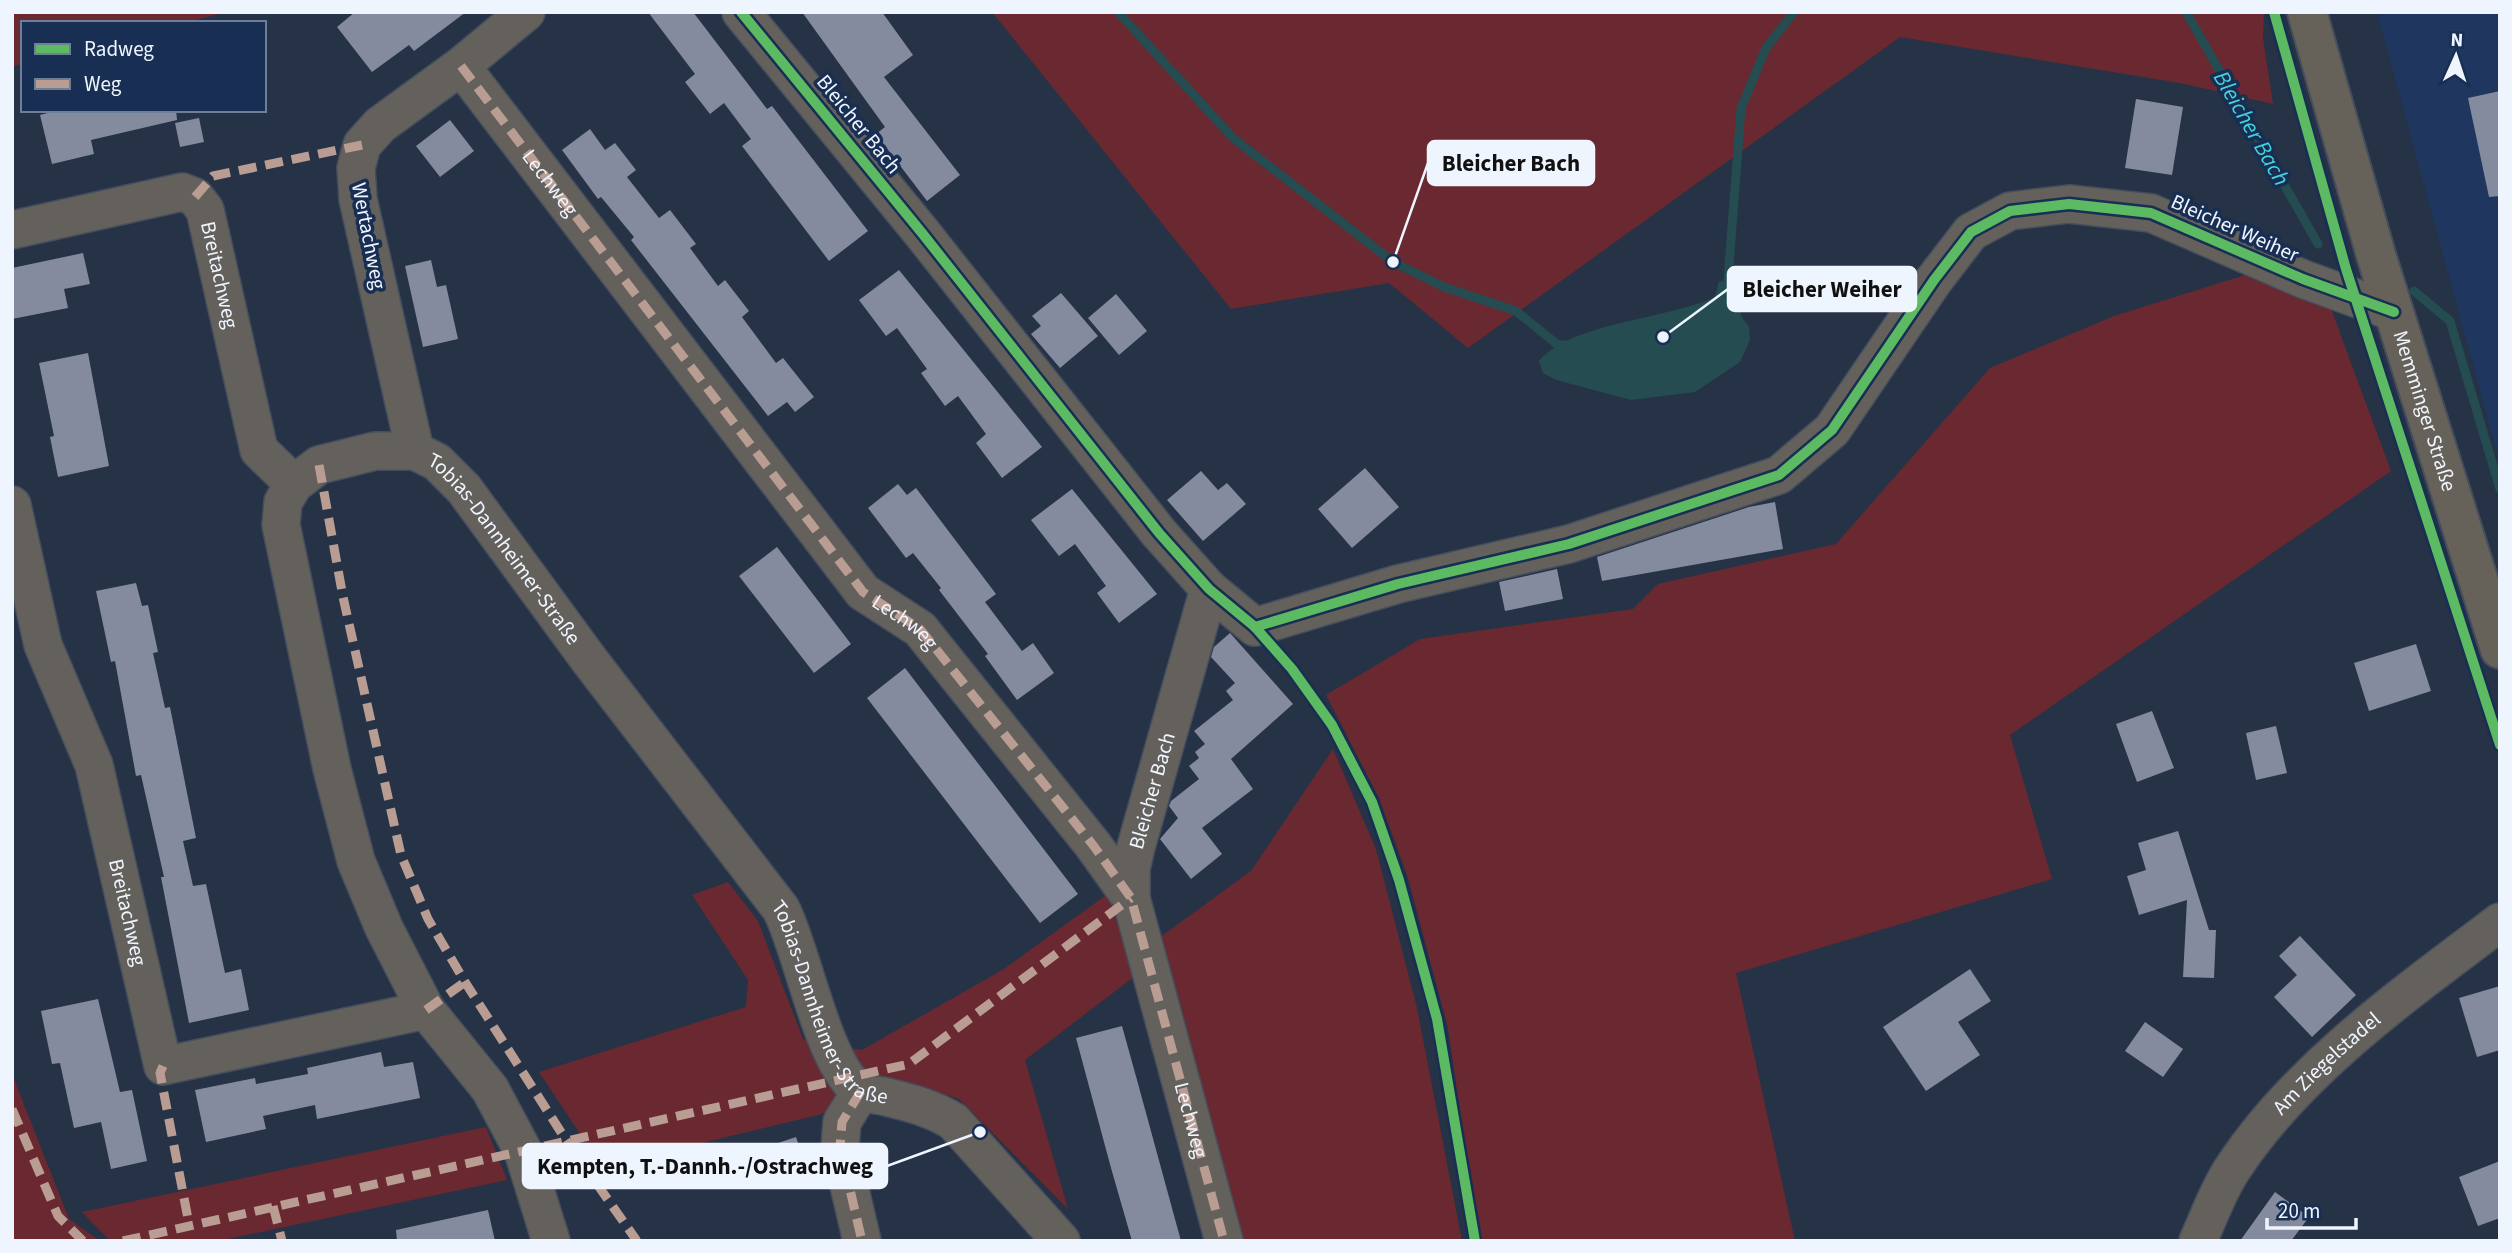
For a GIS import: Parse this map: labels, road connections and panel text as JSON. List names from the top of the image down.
{
  "streets": {
    "main road": ["Memminger Straße"],
    "street": [
      "Bleicher Bach",
      "Lechweg",
      "Bleicher Weiher",
      "Wertachweg",
      "Breitachweg",
      "Tobias-Dannheimer-Straße",
      "Am Ziegelstadel"
    ]
  },
  "crossings": [
    ["Bleicher Bach", "Lechweg"],
    ["Bleicher Bach", "Bleicher Weiher"],
    ["Lechweg", "Wertachweg"],
    ["Bleicher Weiher", "Memminger Straße"],
    ["Wertachweg", "Tobias-Dannheimer-Straße"],
    ["Breitachweg", "Tobias-Dannheimer-Straße"]
  ],
  "water": ["Bleicher Bach"],
  "places": ["Bleicher Bach", "Bleicher Weiher", "Kempten, T.-Dannh.-/Ostrachweg"],
  "legend": ["Radweg", "Weg"],
  "scale_bar": "20 m",
  "north": "top"
}
